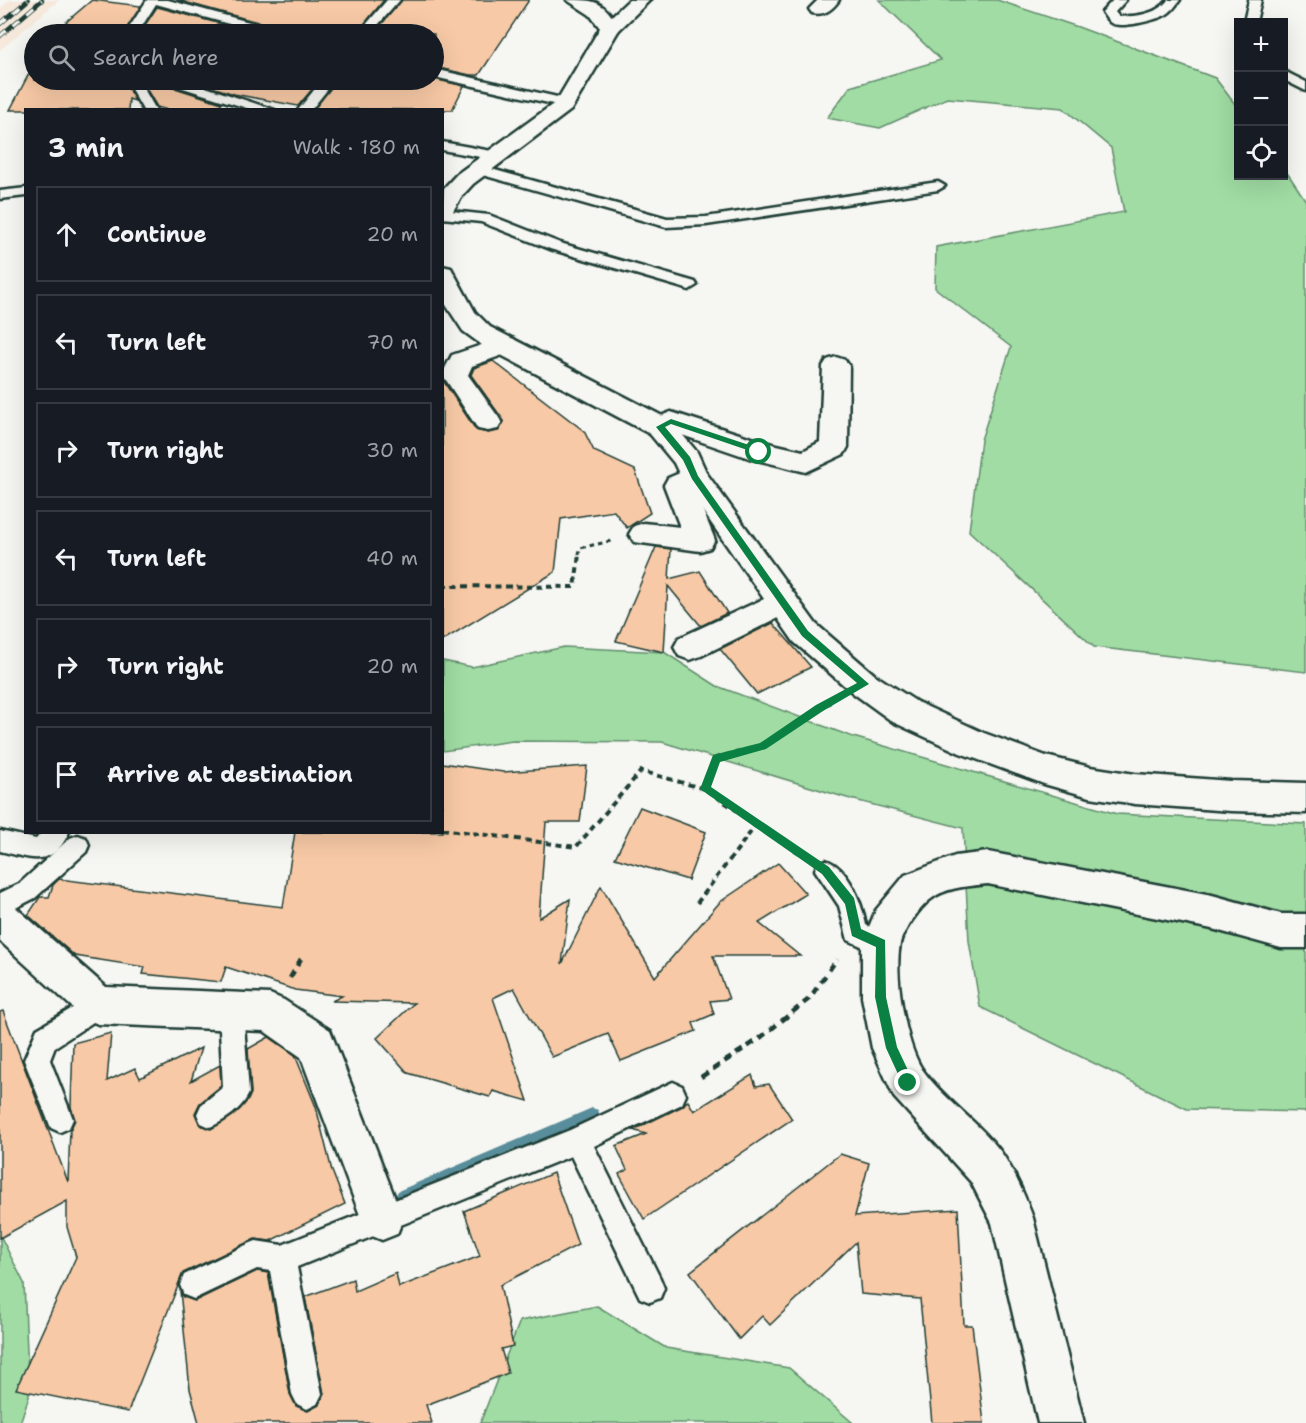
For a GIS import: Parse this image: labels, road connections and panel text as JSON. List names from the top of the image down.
{
  "page": {
    "map_buttons": ["+", "−"],
    "search": "Search here",
    "heading": ["3 min", "Walk · 180 m"],
    "list": [
      ["Continue", "20 m"],
      ["Turn left", "70 m"],
      ["Turn right", "30 m"],
      ["Turn left", "40 m"],
      ["Turn right", "20 m"],
      "Arrive at destination"
    ]
  }
}
